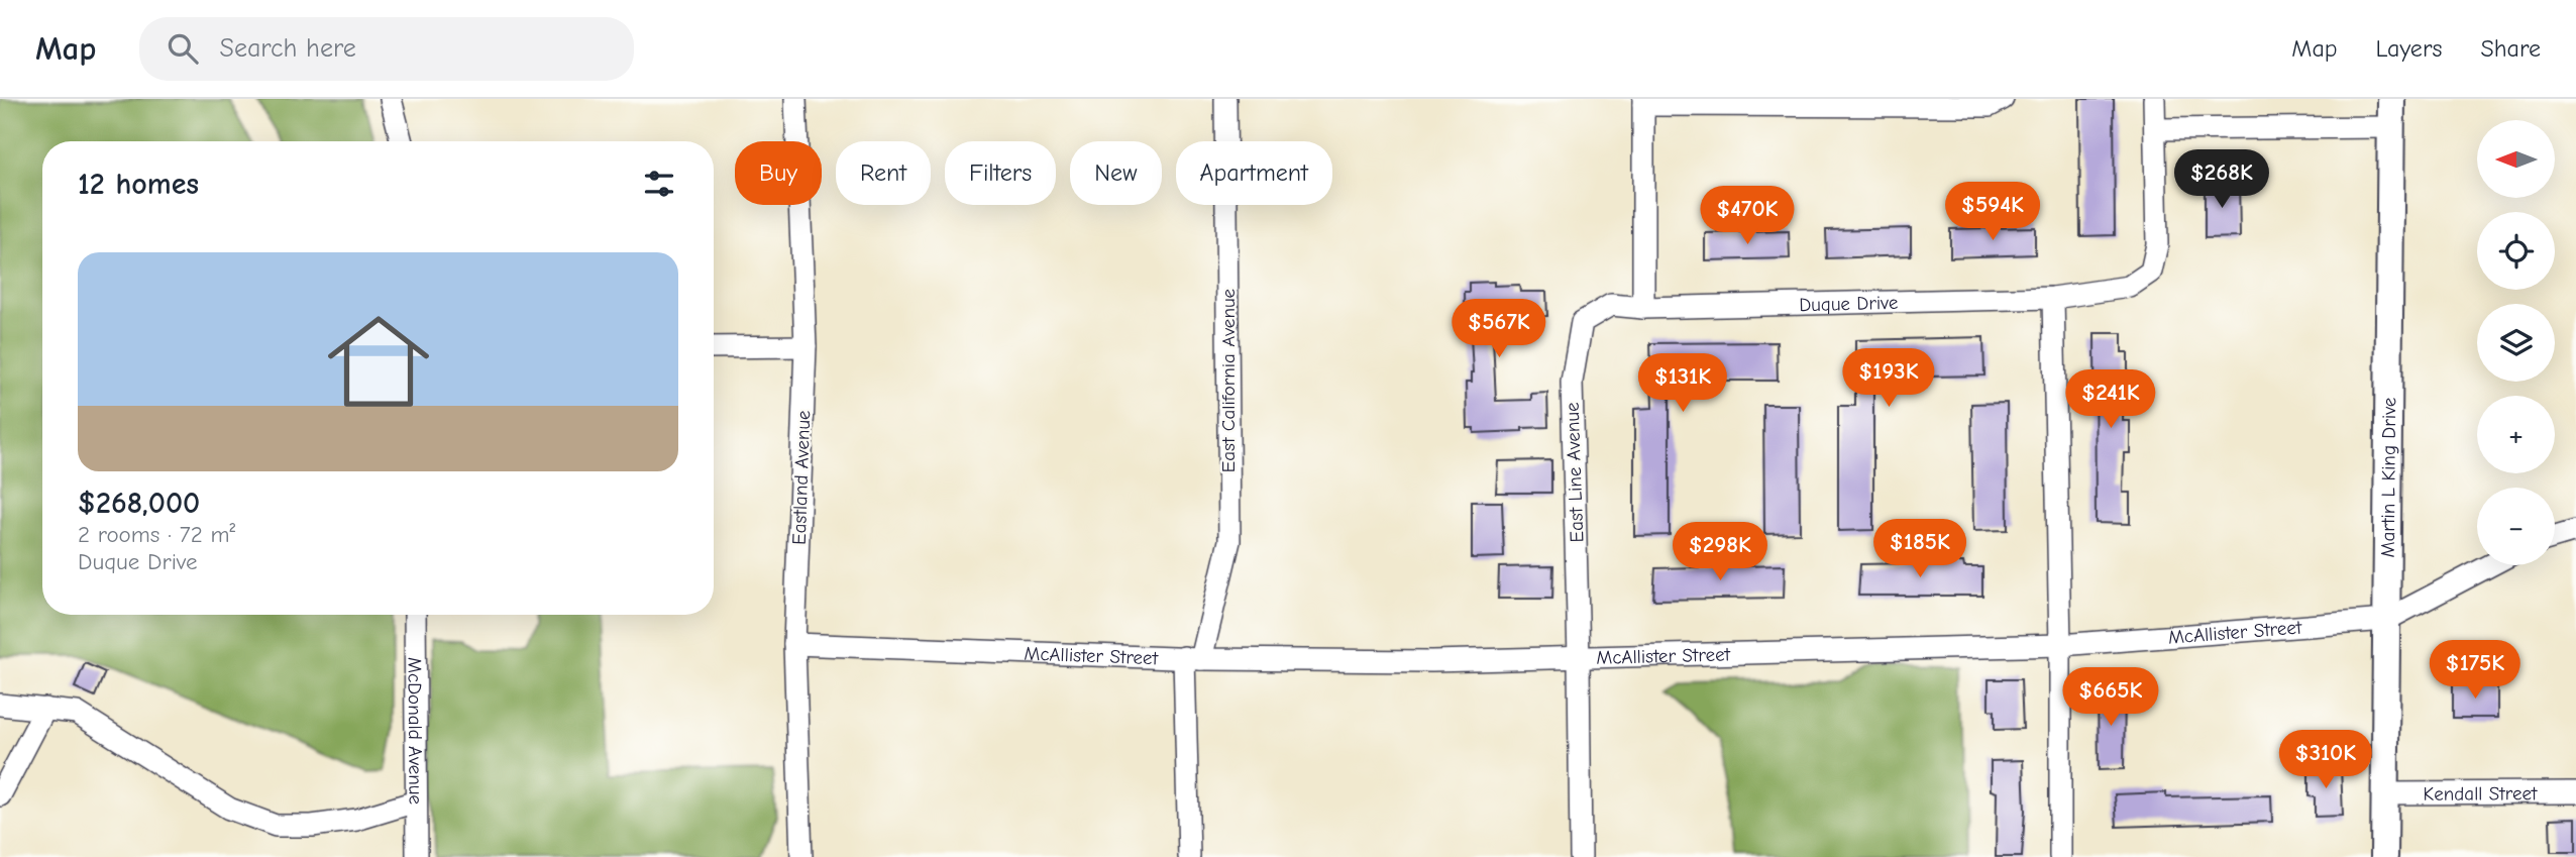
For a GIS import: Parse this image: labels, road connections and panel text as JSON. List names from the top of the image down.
{
  "streets": {
    "main road": ["Martin L King Drive"],
    "street": [
      "Duque Drive",
      "East California Avenue",
      "East Line Avenue",
      "Eastland Avenue",
      "McAllister Street",
      "McDonald Avenue",
      "Kendall Street"
    ]
  },
  "crossings": [
    ["Duque Drive", "East Line Avenue"],
    ["East California Avenue", "McAllister Street"],
    ["East Line Avenue", "McAllister Street"],
    ["Eastland Avenue", "McAllister Street"],
    ["Martin L King Drive", "McAllister Street"],
    ["Martin L King Drive", "Kendall Street"]
  ],
  "north": "left",
  "page": {
    "header": "Map",
    "search": "Search here",
    "nav": ["Map", "Layers", "Share"],
    "map_buttons": ["+", "−"],
    "chip": [
      "Buy",
      "Rent",
      "Filters",
      "New",
      "Apartment"
    ],
    "heading": "12 homes",
    "price": [
      "$268K",
      "$594K",
      "$470K",
      "$567K",
      "$193K",
      "$131K",
      "$241K",
      "$185K",
      "$298K",
      "$175K",
      "$665K",
      "$310K"
    ],
    "list": [
      {
        "name": "$268,000",
        "note": "2 rooms · 72 m² · Duque Drive"
      }
    ]
  }
}
